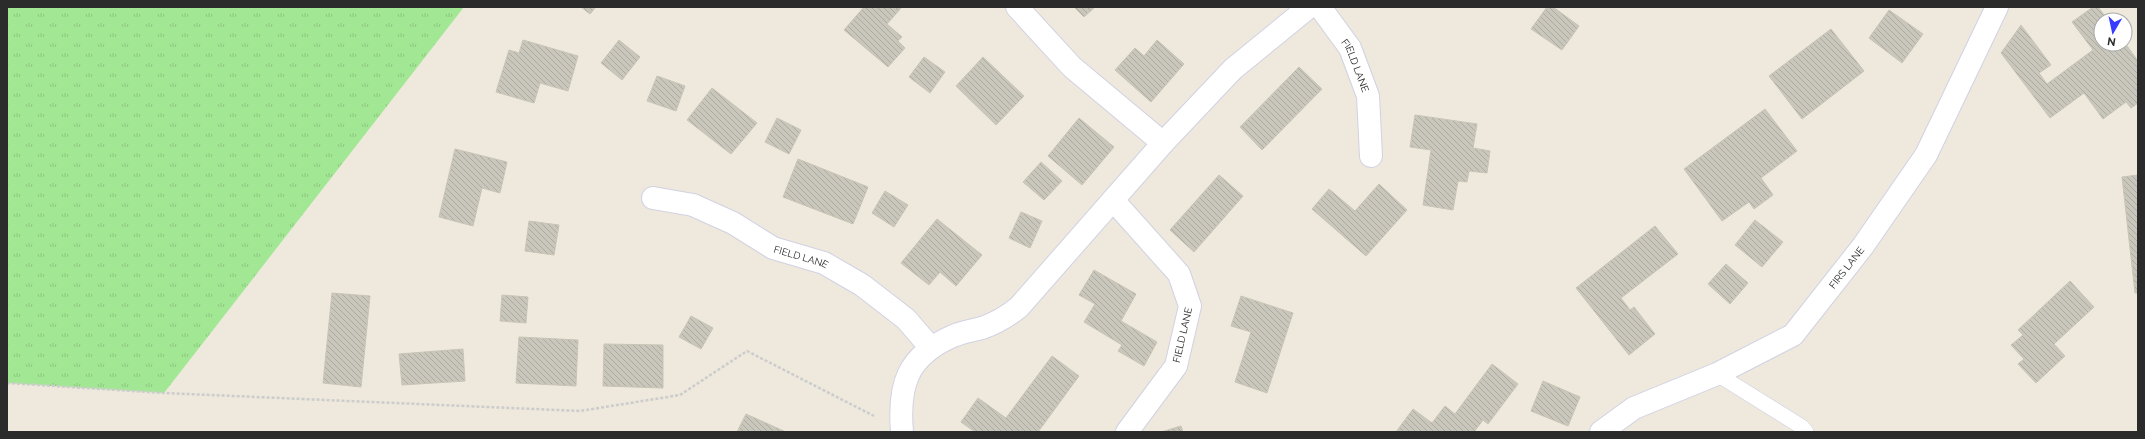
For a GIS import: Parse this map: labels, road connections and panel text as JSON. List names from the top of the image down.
{
  "streets": {
    "street": ["FIELD LANE", "FIRS LANE"]
  },
  "north": "bottom"
}
